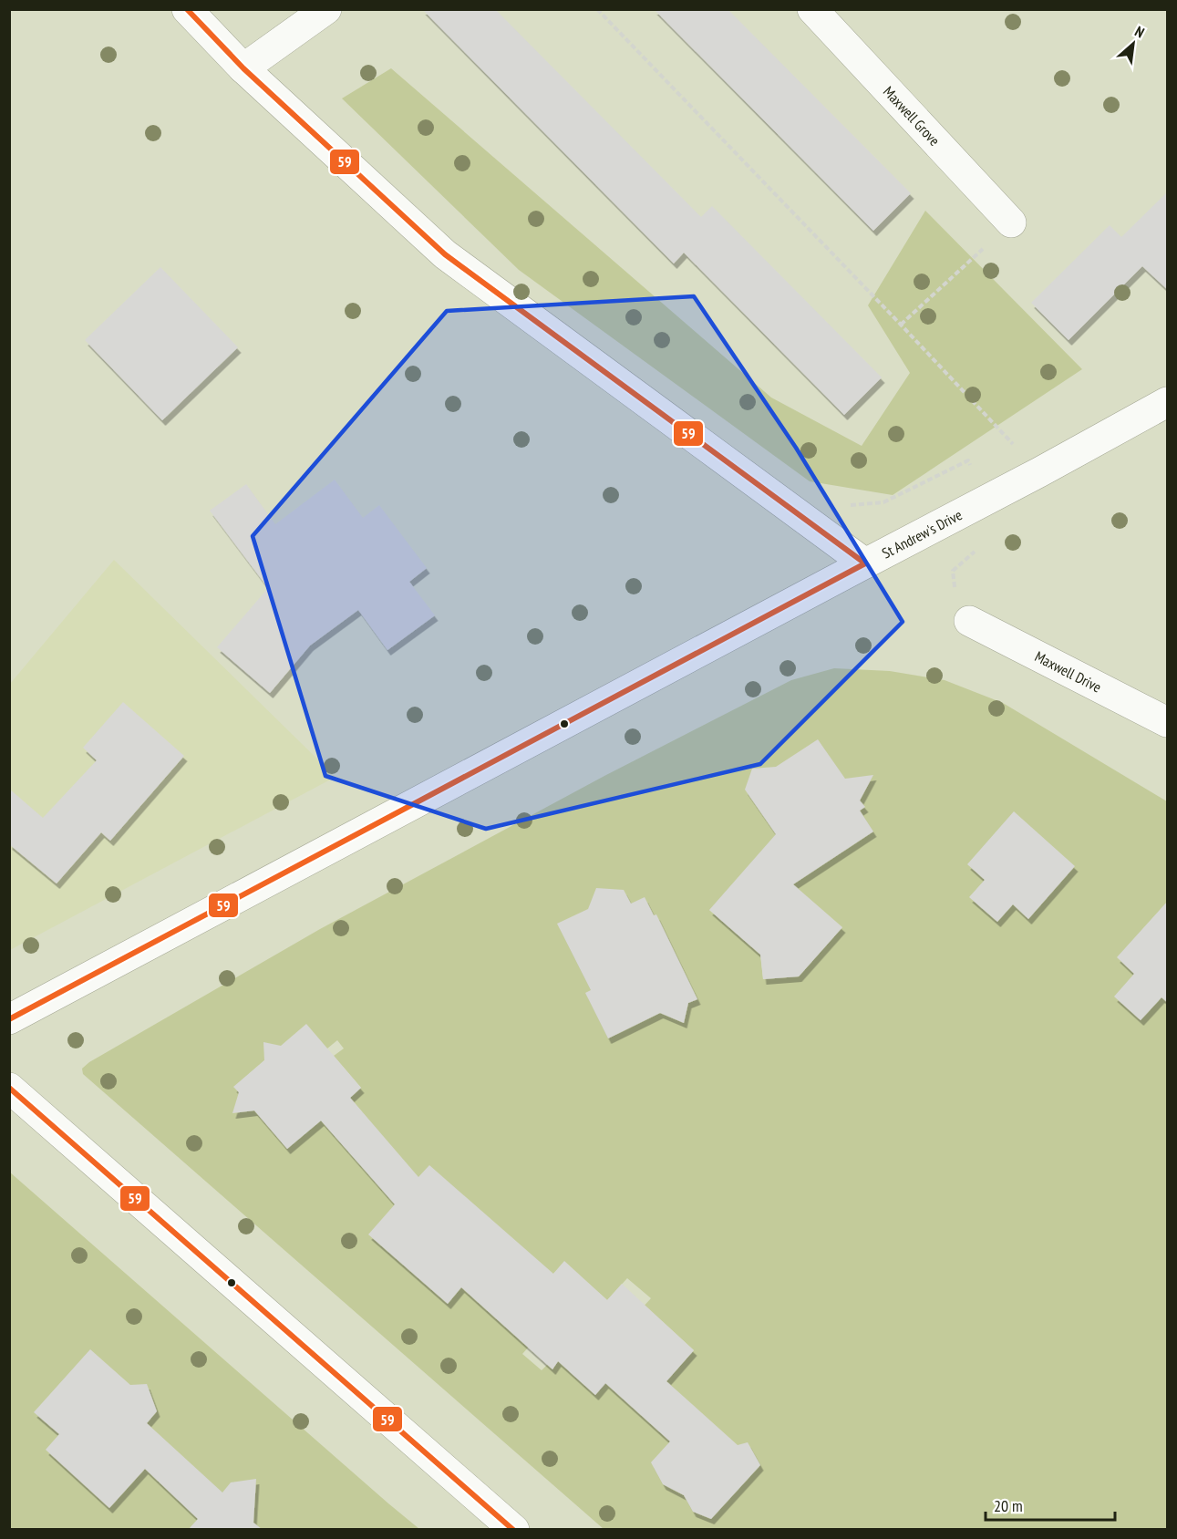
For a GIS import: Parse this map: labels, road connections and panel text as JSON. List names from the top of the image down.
{
  "streets": {
    "street": ["Maxwell Grove", "St Andrew's Drive", "Maxwell Drive"]
  },
  "lines": ["transit line 59"],
  "scale_bar": "20 m",
  "north": "top right"
}
